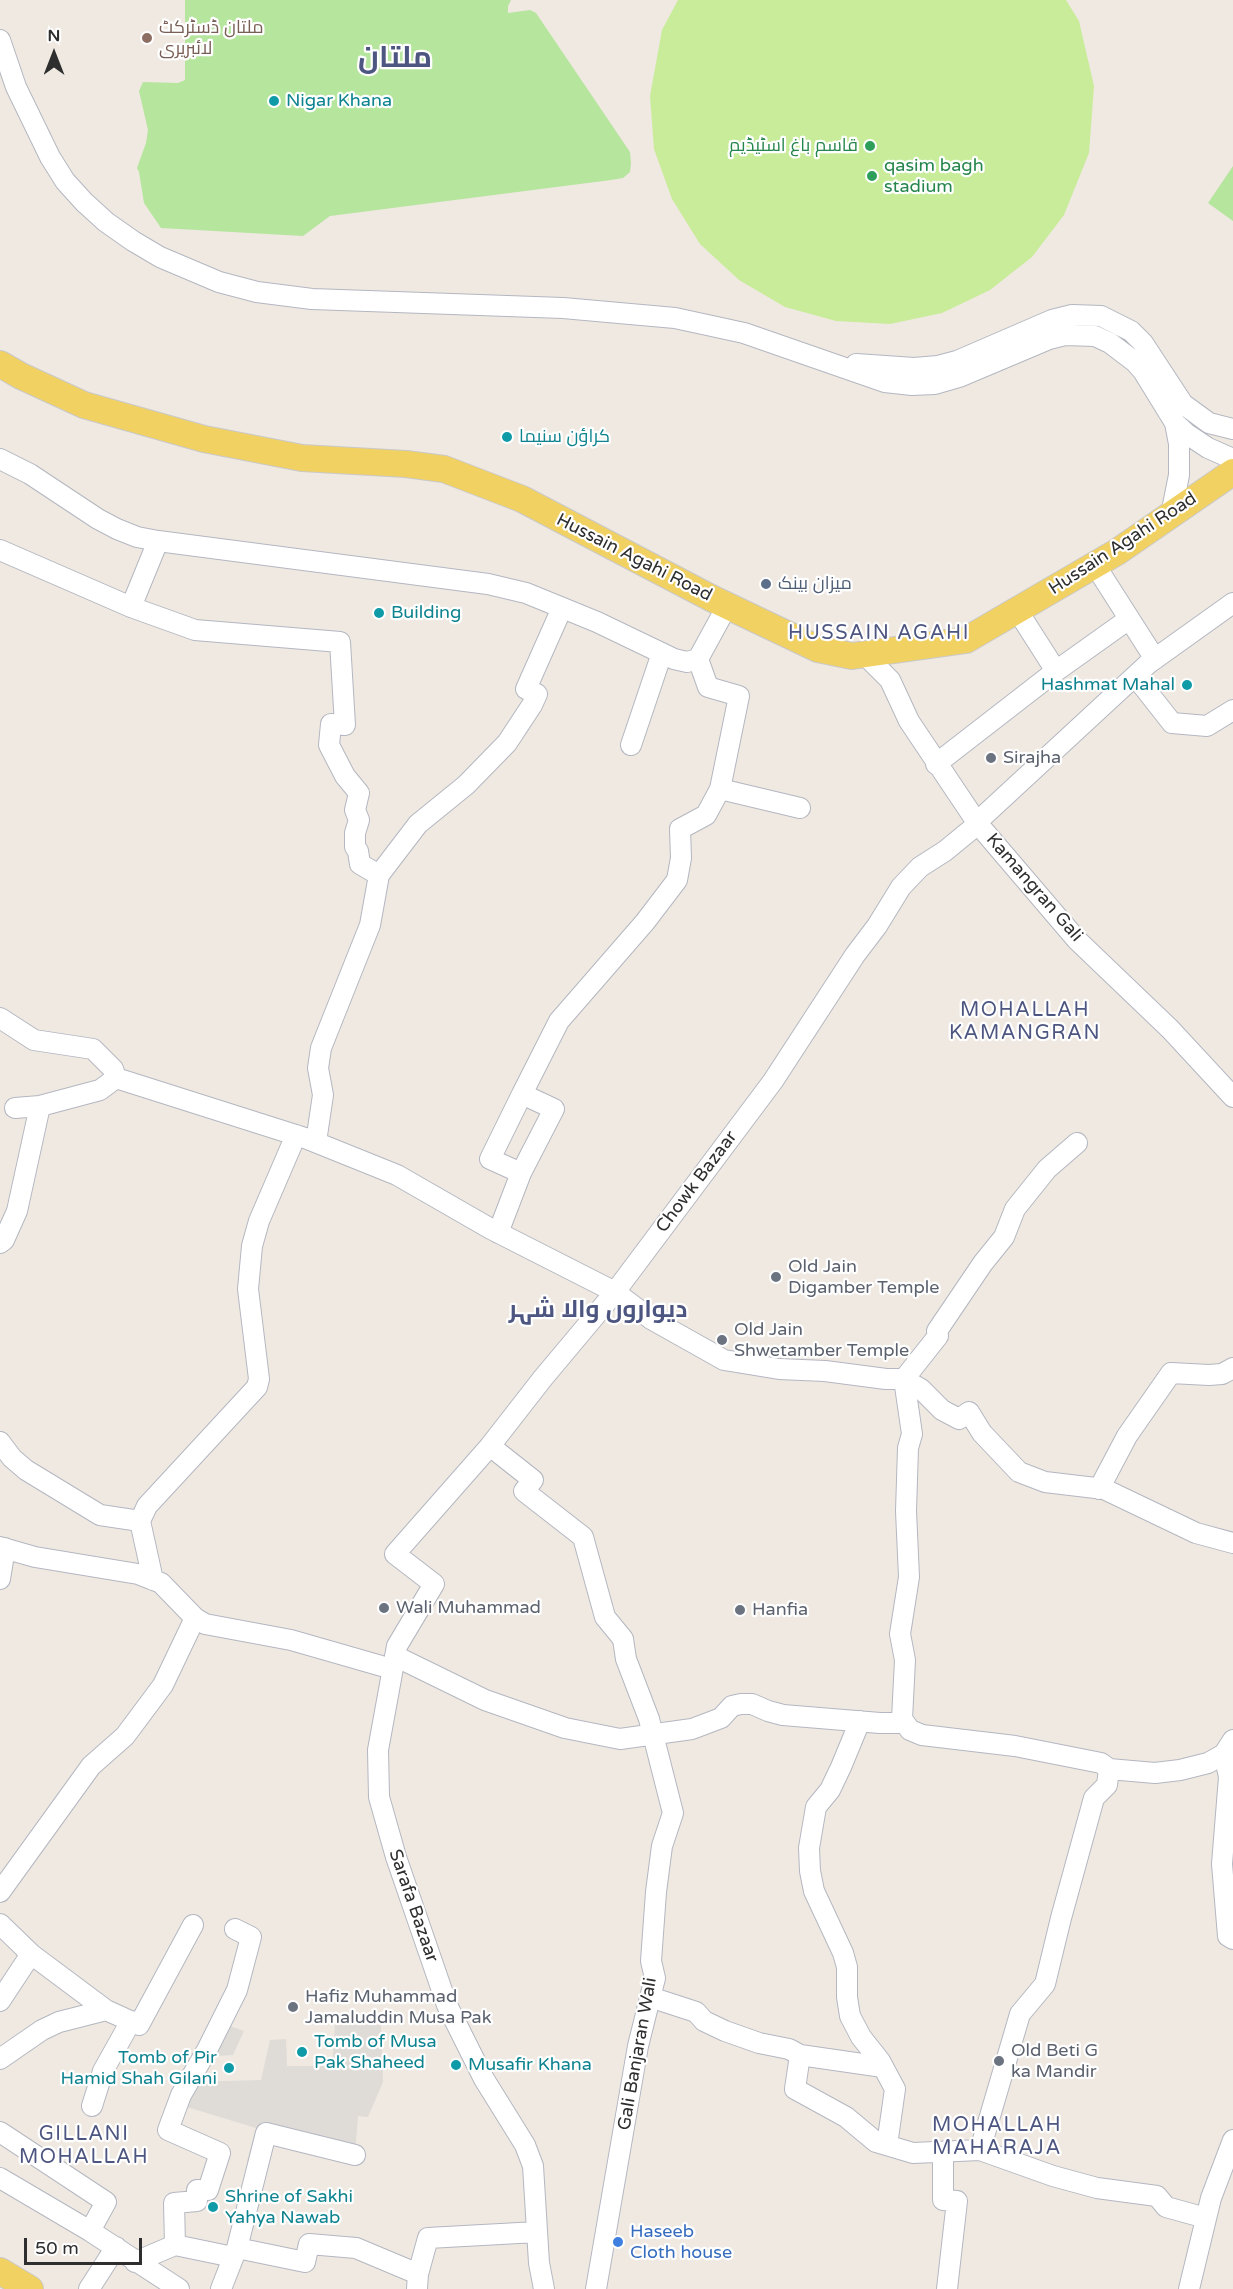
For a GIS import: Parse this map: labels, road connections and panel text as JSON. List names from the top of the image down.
{
  "streets": {
    "main road": ["Hussain Agahi Road"],
    "street": [
      "Kamangran Gali",
      "Chowk Bazaar",
      "Sarafa Bazaar",
      "Gali Banjaran Wali"
    ]
  },
  "crossings": [
    ["Hussain Agahi Road", "Kamangran Gali"],
    ["Kamangran Gali", "Chowk Bazaar"],
    ["Chowk Bazaar", "Sarafa Bazaar"],
    ["Chowk Bazaar", "Gali Banjaran Wali"]
  ],
  "districts": [
    "ملتان",
    "HUSSAIN AGAHI",
    "MOHALLAH KAMANGRAN",
    "دیواروں والا شہر",
    "MOHALLAH MAHARAJA",
    "GILLANI MOHALLAH"
  ],
  "places": [
    "ملتان ڈسٹرکٹ لائبریری",
    "Nigar Khana",
    "قاسم باغ اسٹیڈیم",
    "qasim bagh stadium",
    "کراؤن سنیما",
    "میزان بینک",
    "Building",
    "Hashmat Mahal",
    "Sirajha",
    "Old Jain Digamber Temple",
    "Old Jain Shwetamber Temple",
    "Wali Muhammad",
    "Hanfia",
    "Hafiz Muhammad Jamaluddin Musa Pak",
    "Tomb of Musa Pak Shaheed",
    "Old Beti G ka Mandir",
    "Musafir Khana",
    "Tomb of Pir Hamid Shah Gilani",
    "Shrine of Sakhi Yahya Nawab",
    "Haseeb Cloth house"
  ],
  "scale_bar": "50 m",
  "north": "top"
}
